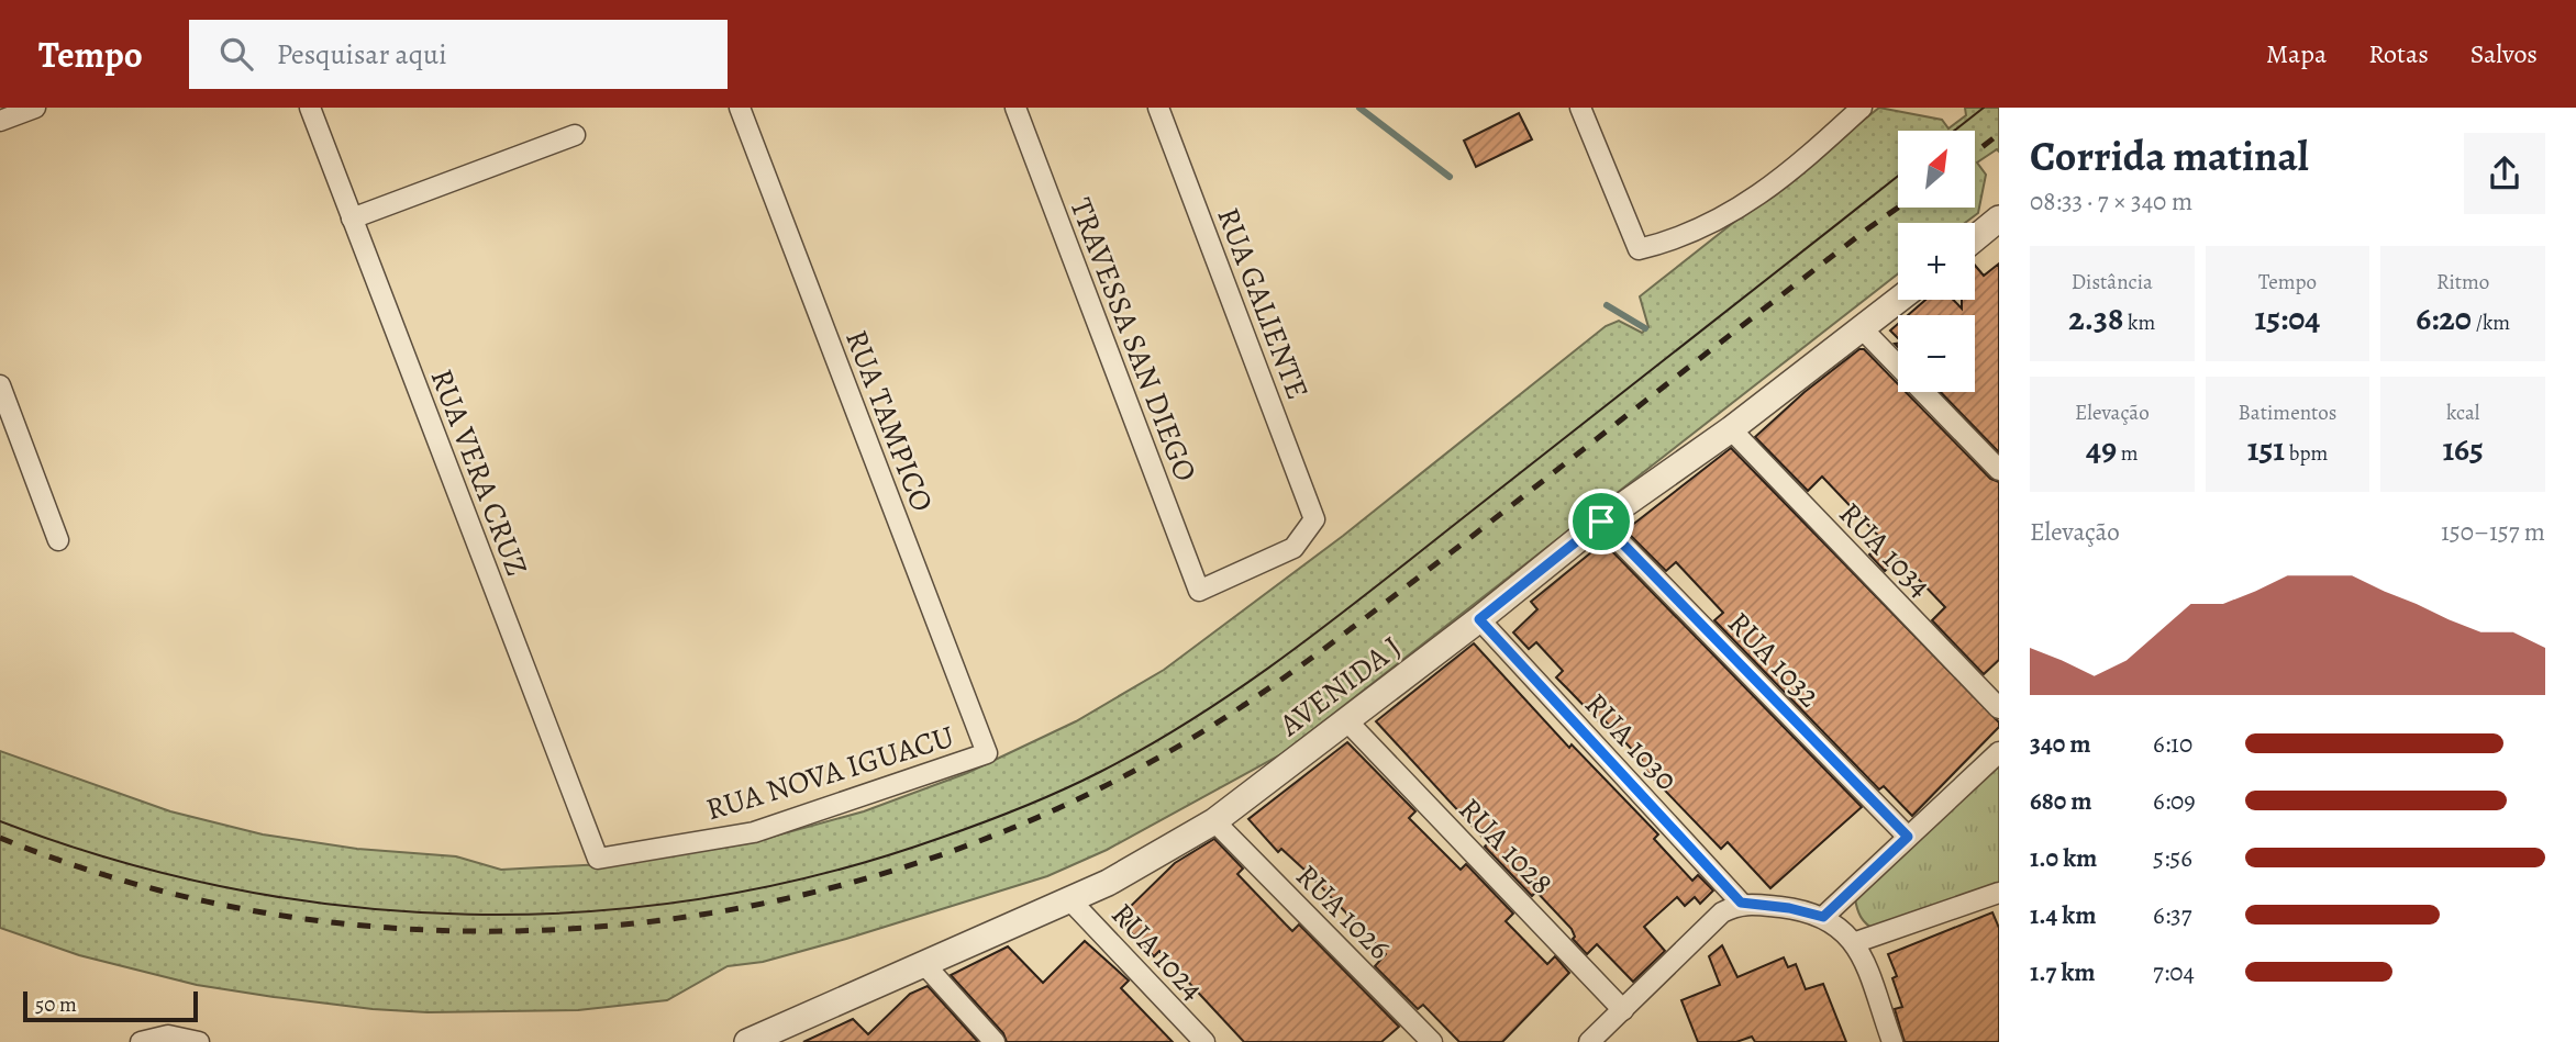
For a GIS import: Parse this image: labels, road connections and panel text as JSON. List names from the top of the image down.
{
  "streets": {
    "street": [
      "RUA GALIENTE",
      "TRAVESSA SAN DIEGO",
      "RUA TAMPICO",
      "RUA VERA CRUZ",
      "RUA 1034",
      "RUA 1032",
      "AVENIDA J",
      "RUA 1030",
      "RUA NOVA IGUACU",
      "RUA 1028",
      "RUA 1026",
      "RUA 1024"
    ]
  },
  "crossings": [
    ["RUA GALIENTE", "TRAVESSA SAN DIEGO"],
    ["RUA TAMPICO", "RUA NOVA IGUACU"],
    ["RUA VERA CRUZ", "RUA NOVA IGUACU"],
    ["RUA 1034", "AVENIDA J"],
    ["RUA 1032", "AVENIDA J"],
    ["AVENIDA J", "RUA 1030"],
    ["AVENIDA J", "RUA 1028"],
    ["AVENIDA J", "RUA 1026"],
    ["AVENIDA J", "RUA 1024"]
  ],
  "scale_bar": "50 m",
  "north": "top right",
  "page": {
    "header": "Tempo",
    "search": "Pesquisar aqui",
    "nav": ["Mapa", "Rotas", "Salvos"],
    "heading": ["Corrida matinal", "08:33 · 7 × 340 m"],
    "map_buttons": ["+", "−"],
    "stats": [
      ["Distância", "2.38 km"],
      ["Tempo", "15:04"],
      ["Ritmo", "6:20 /km"],
      ["Elevação", "49 m"],
      ["Batimentos", "151 bpm"],
      ["kcal", "165"]
    ],
    "chart": ["Elevação", "150–157 m"],
    "list": [
      {
        "name": "340 m",
        "note": "6:10"
      },
      {
        "name": "680 m",
        "note": "6:09"
      },
      {
        "name": "1.0 km",
        "note": "5:56"
      },
      {
        "name": "1.4 km",
        "note": "6:37"
      },
      {
        "name": "1.7 km",
        "note": "7:04"
      }
    ],
    "scale": "50 m"
  }
}
